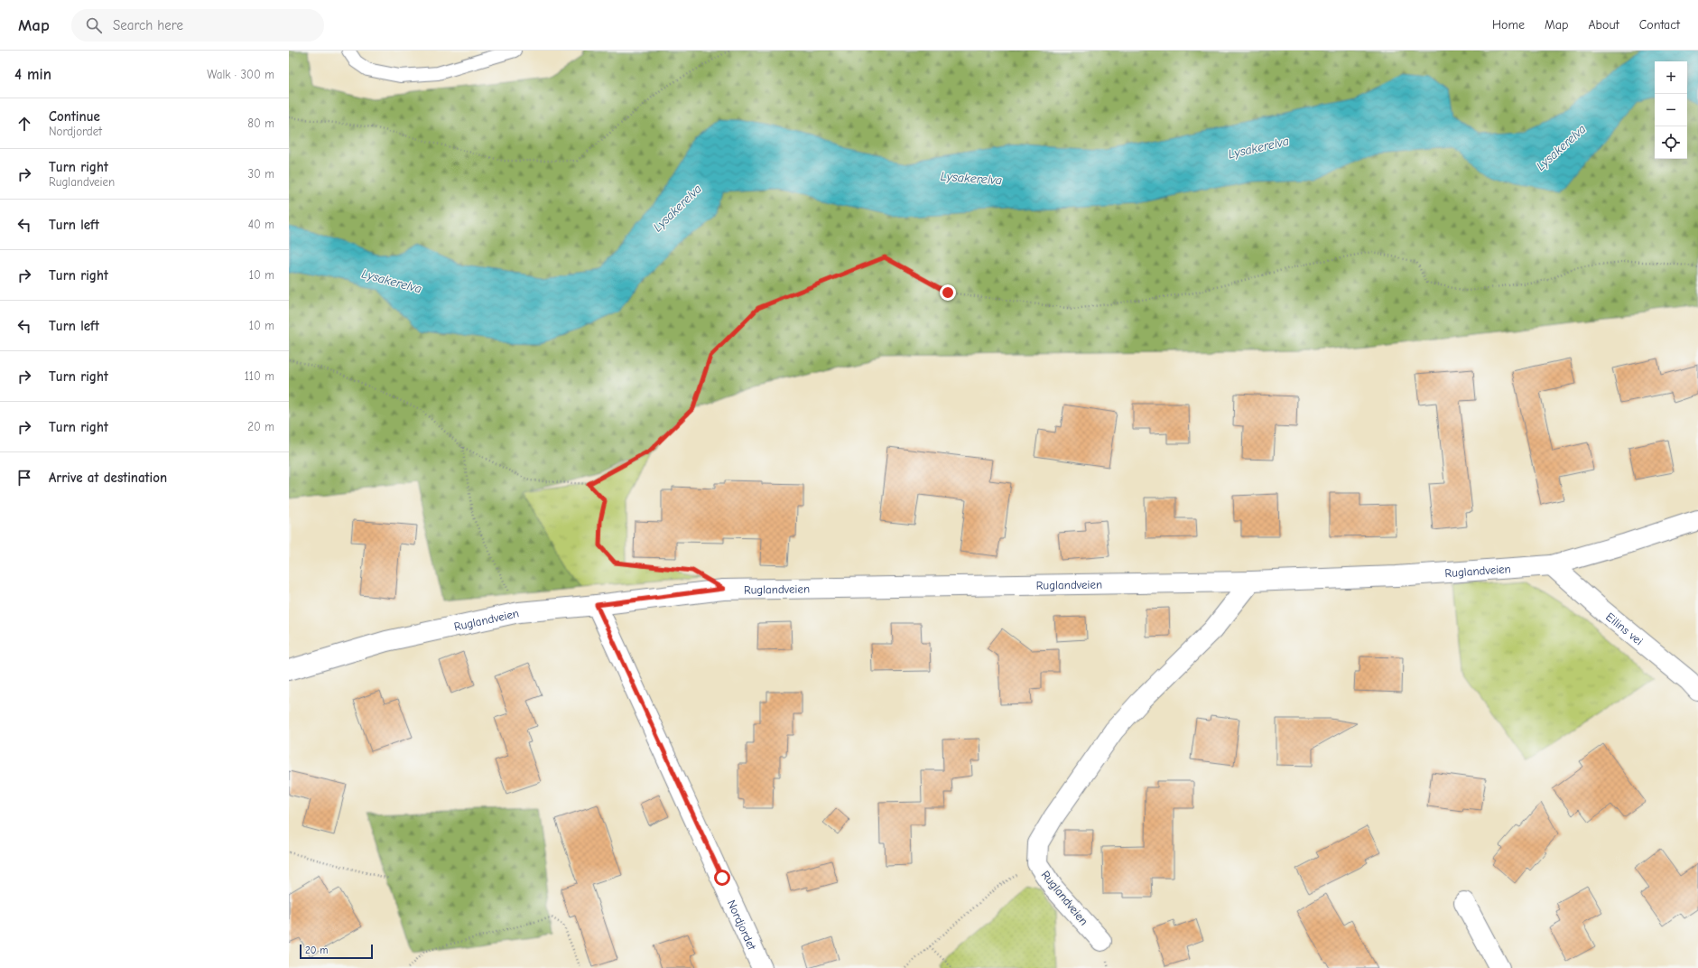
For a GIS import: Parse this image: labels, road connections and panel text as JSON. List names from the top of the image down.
{
  "streets": {
    "street": ["Ruglandveien", "Eilins vei", "Nordjordet"]
  },
  "crossings": [
    ["Ruglandveien", "Eilins vei"],
    ["Ruglandveien", "Nordjordet"]
  ],
  "water": ["Lysakerelva"],
  "scale_bar": "20 m",
  "page": {
    "header": "Map",
    "search": "Search here",
    "nav": [
      "Home",
      "Map",
      "About",
      "Contact"
    ],
    "heading": ["4 min", "Walk · 300 m"],
    "map_buttons": ["+", "−"],
    "list": [
      ["Continue", "Nordjordet", "80 m"],
      ["Turn right", "Ruglandveien", "30 m"],
      ["Turn left", "40 m"],
      ["Turn right", "10 m"],
      ["Turn left", "10 m"],
      ["Turn right", "110 m"],
      ["Turn right", "20 m"],
      "Arrive at destination"
    ],
    "scale": "20 m"
  }
}
